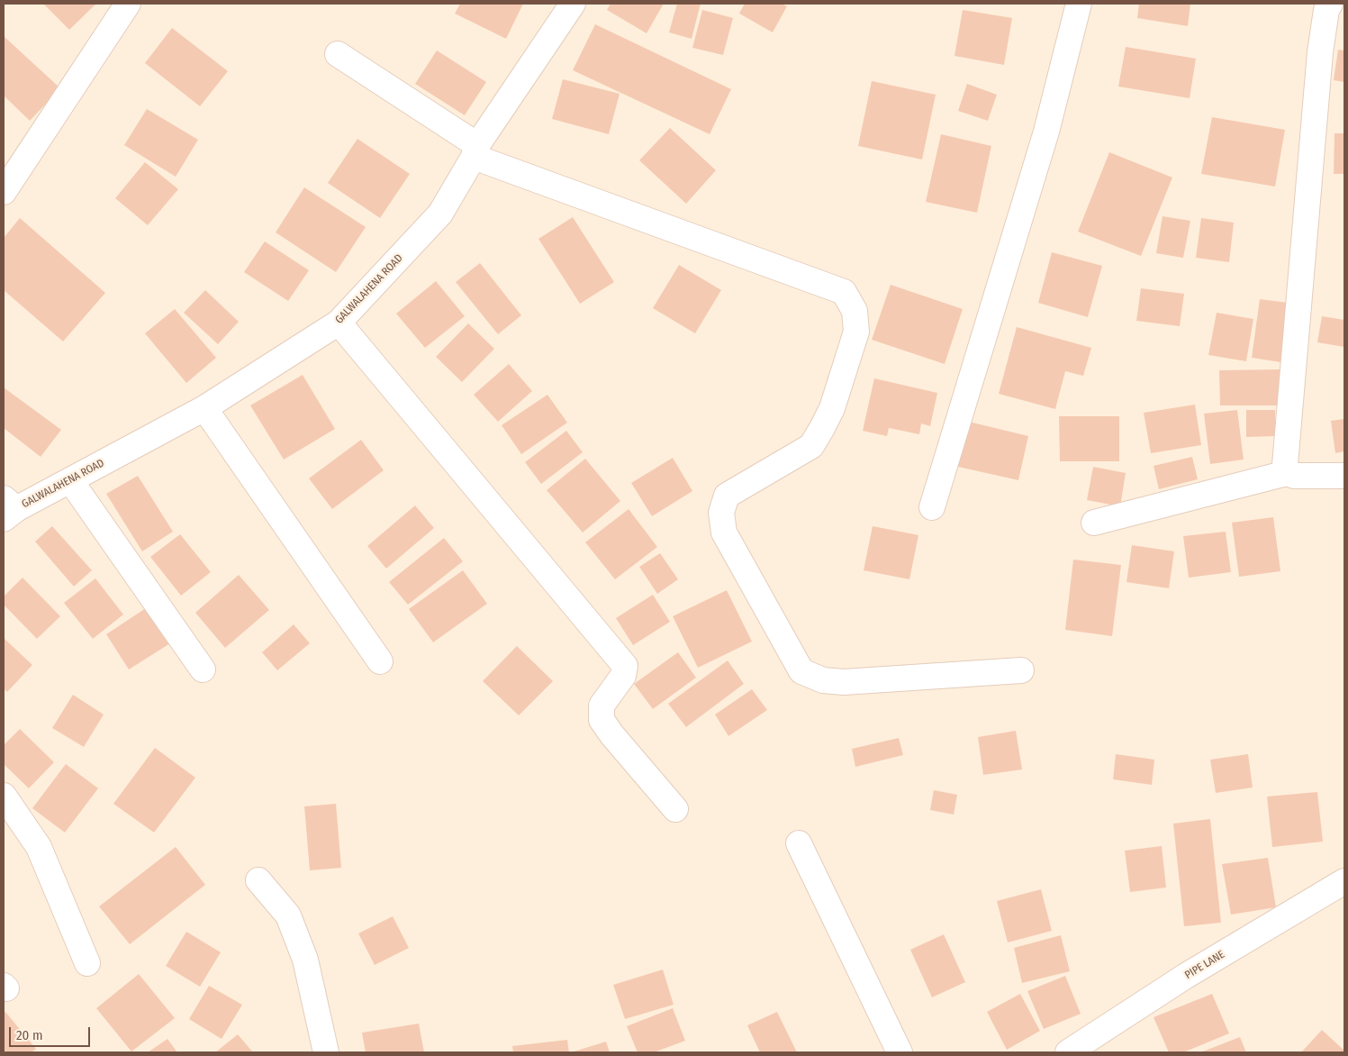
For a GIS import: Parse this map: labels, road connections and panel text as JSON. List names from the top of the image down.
{
  "streets": {
    "street": ["GALWALAHENA ROAD", "PIPE LANE"]
  },
  "scale_bar": "20 m"
}
